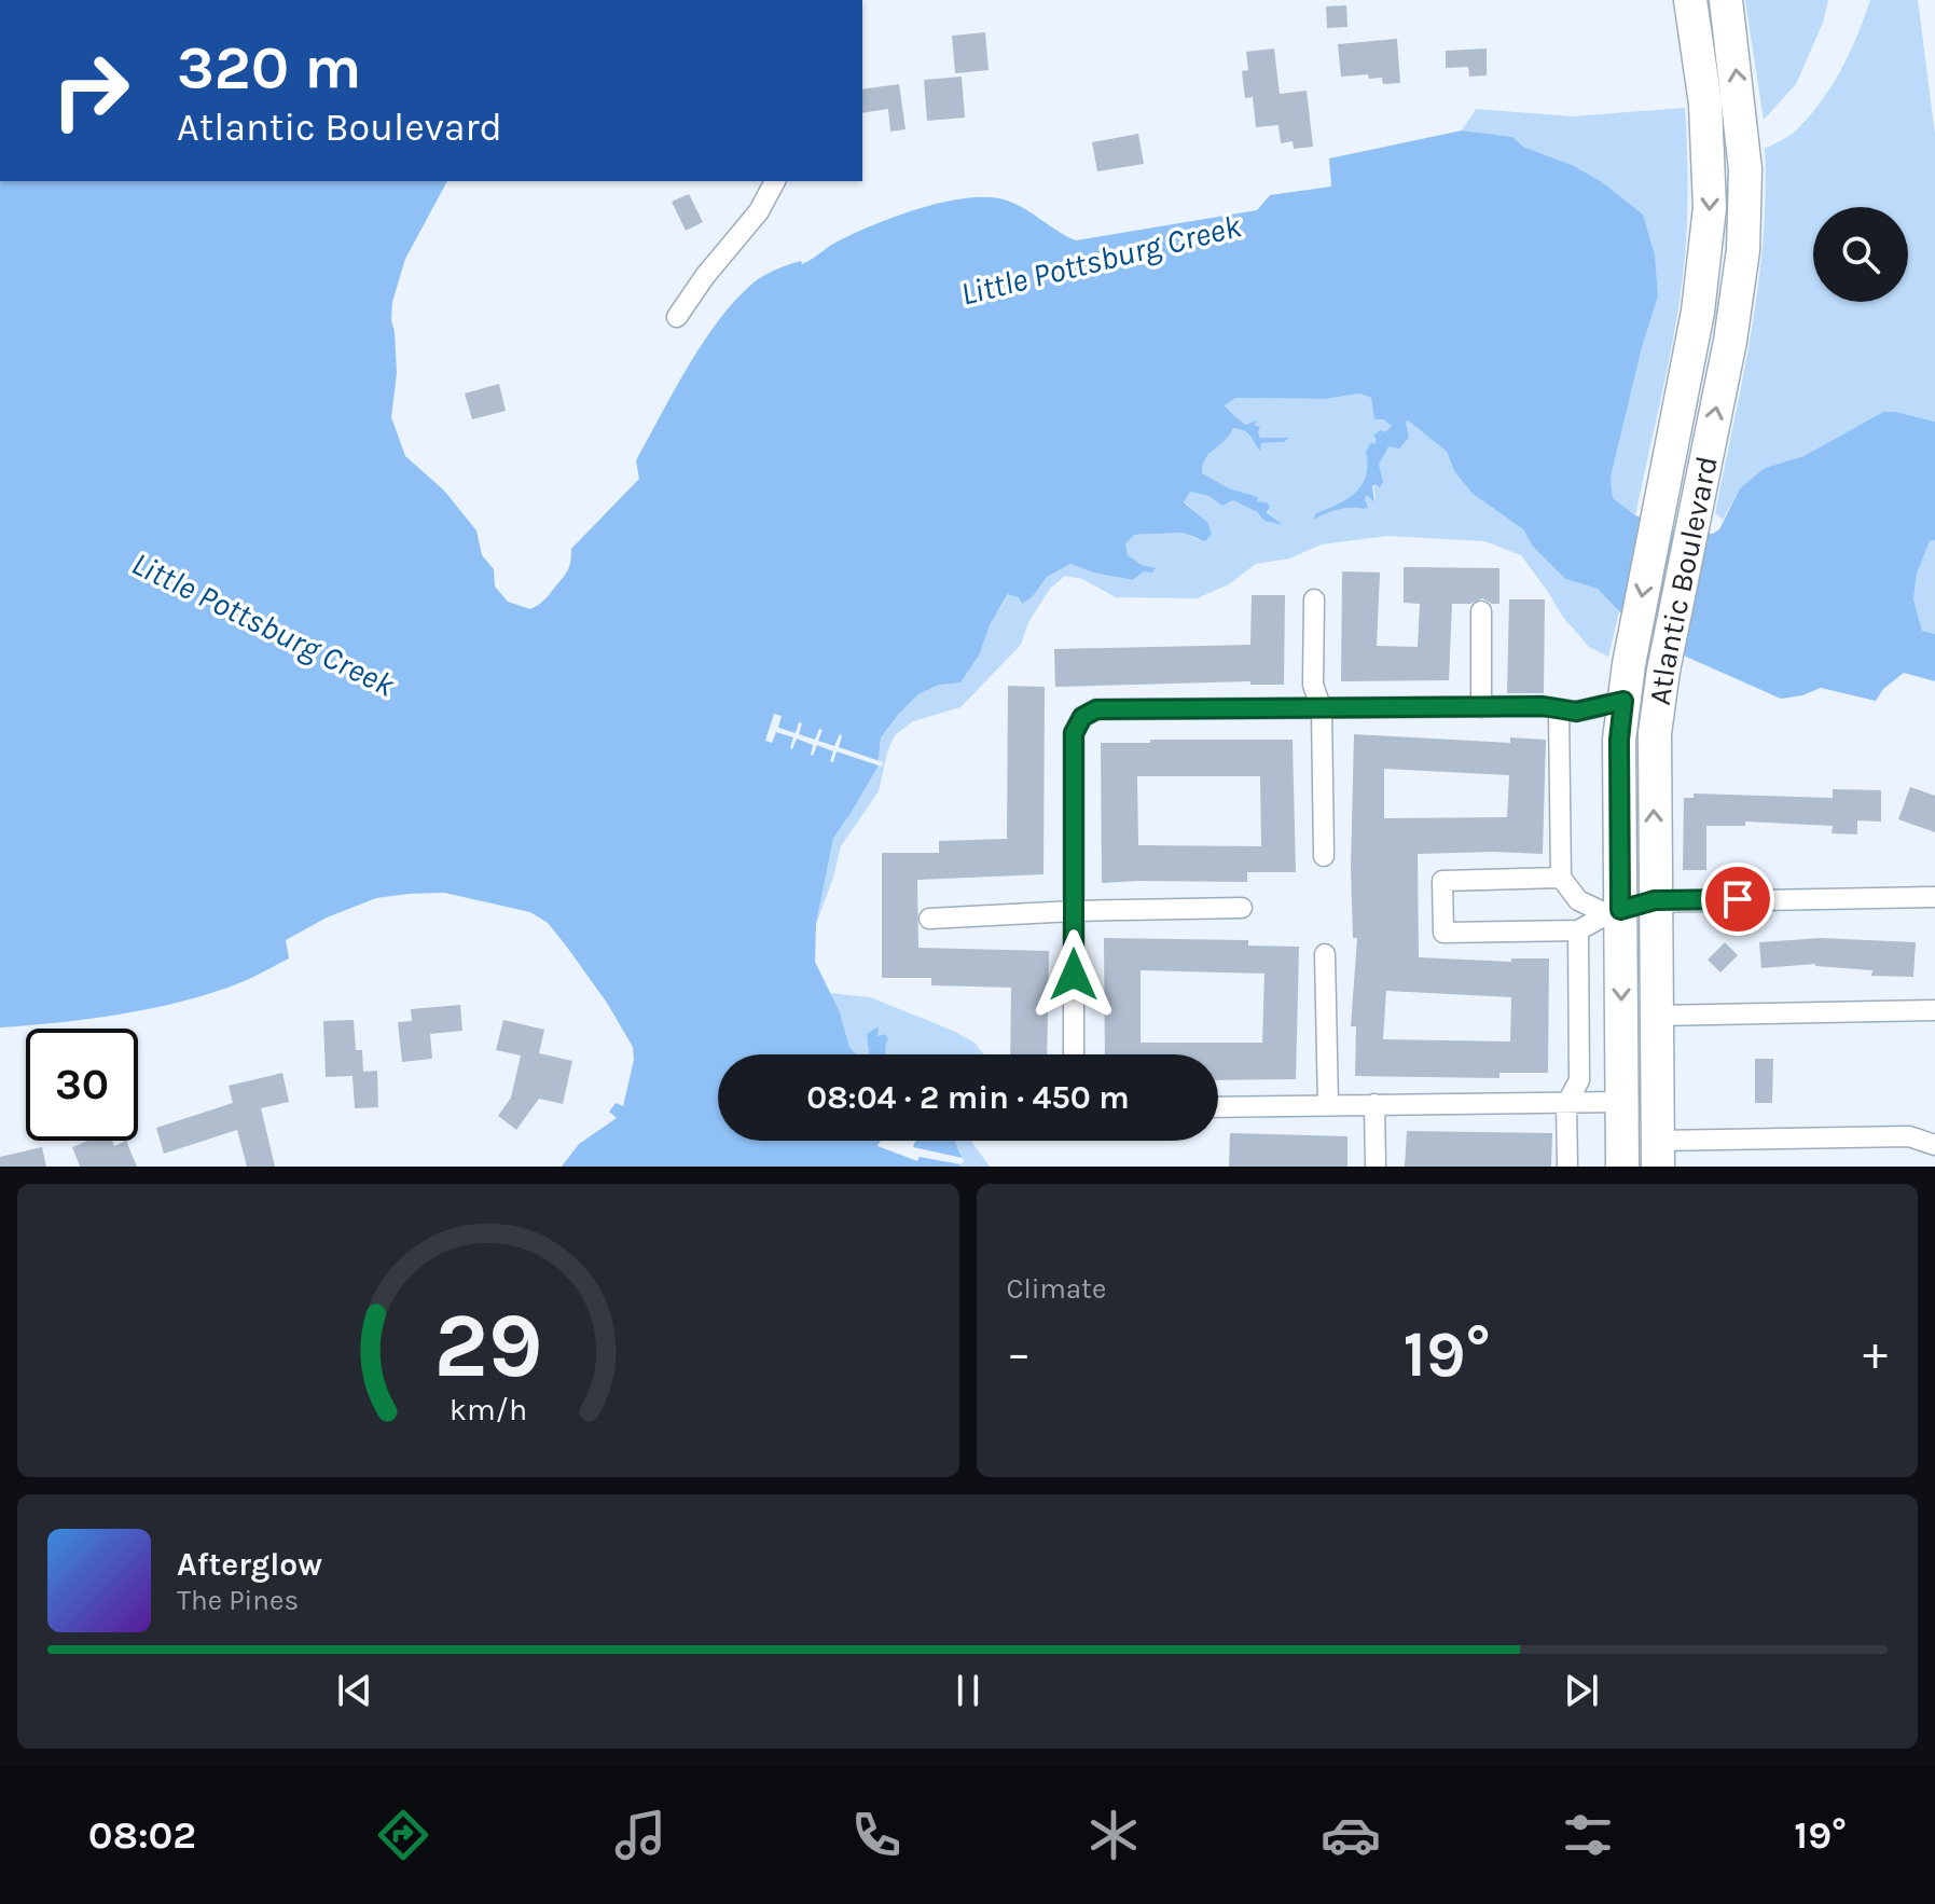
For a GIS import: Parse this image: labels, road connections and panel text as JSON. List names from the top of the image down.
{
  "streets": {
    "main road": ["Atlantic Boulevard"]
  },
  "water": ["Little Pottsburg Creek"],
  "page": {
    "turn": ["320 m", "Atlantic Boulevard"],
    "limit": "30",
    "trip": "08:04 · 2 min · 450 m",
    "tile": "Climate",
    "heat": ["−", "19°", "+"],
    "song": ["Afterglow", "The Pines"],
    "tabs": ["08:02", "19°"],
    "gauge": ["29", "km/h"]
  }
}
